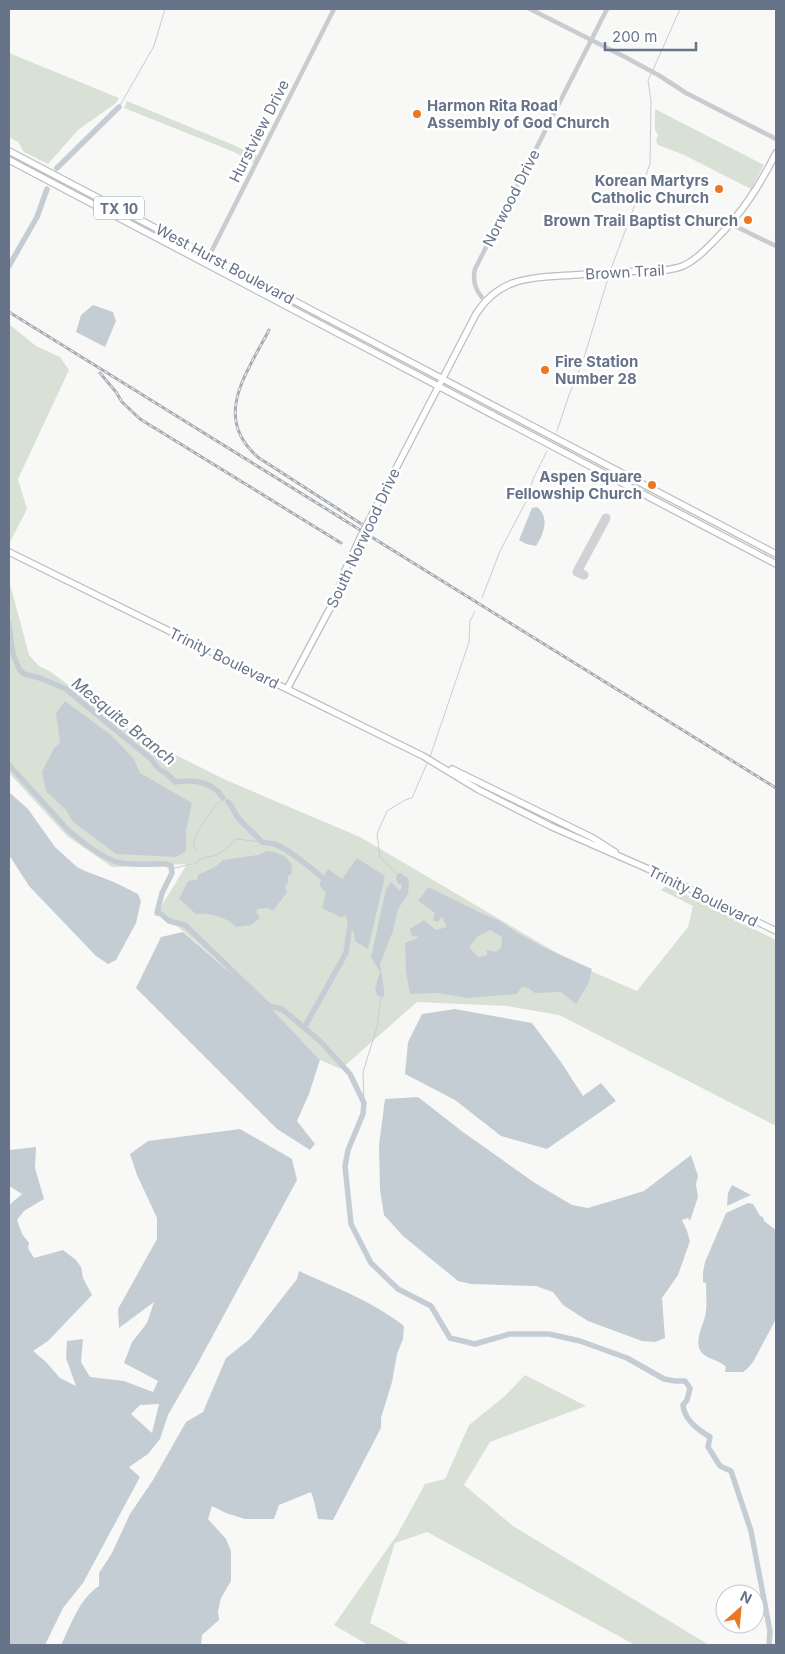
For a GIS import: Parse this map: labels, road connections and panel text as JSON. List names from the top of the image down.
{
  "streets": {
    "main road": [
      "TX 10",
      "West Hurst Boulevard",
      "Brown Trail",
      "South Norwood Drive",
      "Trinity Boulevard"
    ],
    "street": ["Hurstview Drive", "Norwood Drive"]
  },
  "crossings": [
    ["Hurstview Drive", "West Hurst Boulevard"],
    ["Norwood Drive", "Brown Trail"],
    ["TX 10", "West Hurst Boulevard"],
    ["TX 10", "South Norwood Drive"],
    ["West Hurst Boulevard", "South Norwood Drive"],
    ["South Norwood Drive", "Trinity Boulevard"]
  ],
  "water": ["Mesquite Branch"],
  "places": [
    "Harmon Rita Road Assembly of God Church",
    "Korean Martyrs Catholic Church",
    "Brown Trail Baptist Church",
    "Fire Station Number 28",
    "Aspen Square Fellowship Church"
  ],
  "scale_bar": "200 m",
  "north": "top right"
}
